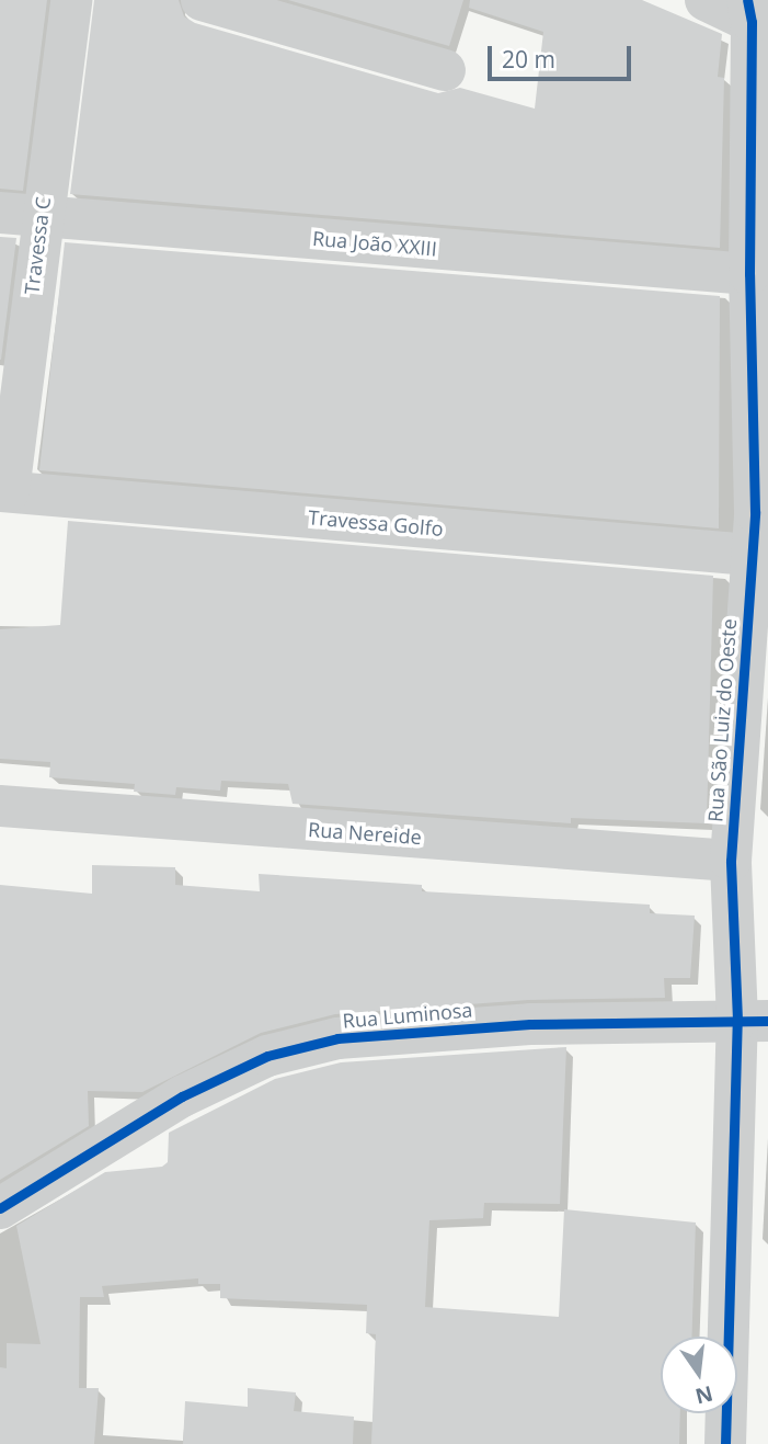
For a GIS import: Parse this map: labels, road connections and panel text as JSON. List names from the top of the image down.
{
  "streets": {
    "street": [
      "Rua João XXIII",
      "Travessa C",
      "Travessa Golfo",
      "Rua São Luiz do Oeste",
      "Rua Nereide",
      "Rua Luminosa"
    ]
  },
  "crossings": [
    ["Rua João XXIII", "Travessa C"],
    ["Rua João XXIII", "Rua São Luiz do Oeste"],
    ["Travessa C", "Travessa Golfo"],
    ["Travessa Golfo", "Rua São Luiz do Oeste"],
    ["Rua São Luiz do Oeste", "Rua Nereide"],
    ["Rua São Luiz do Oeste", "Rua Luminosa"]
  ],
  "scale_bar": "20 m",
  "north": "bottom"
}
